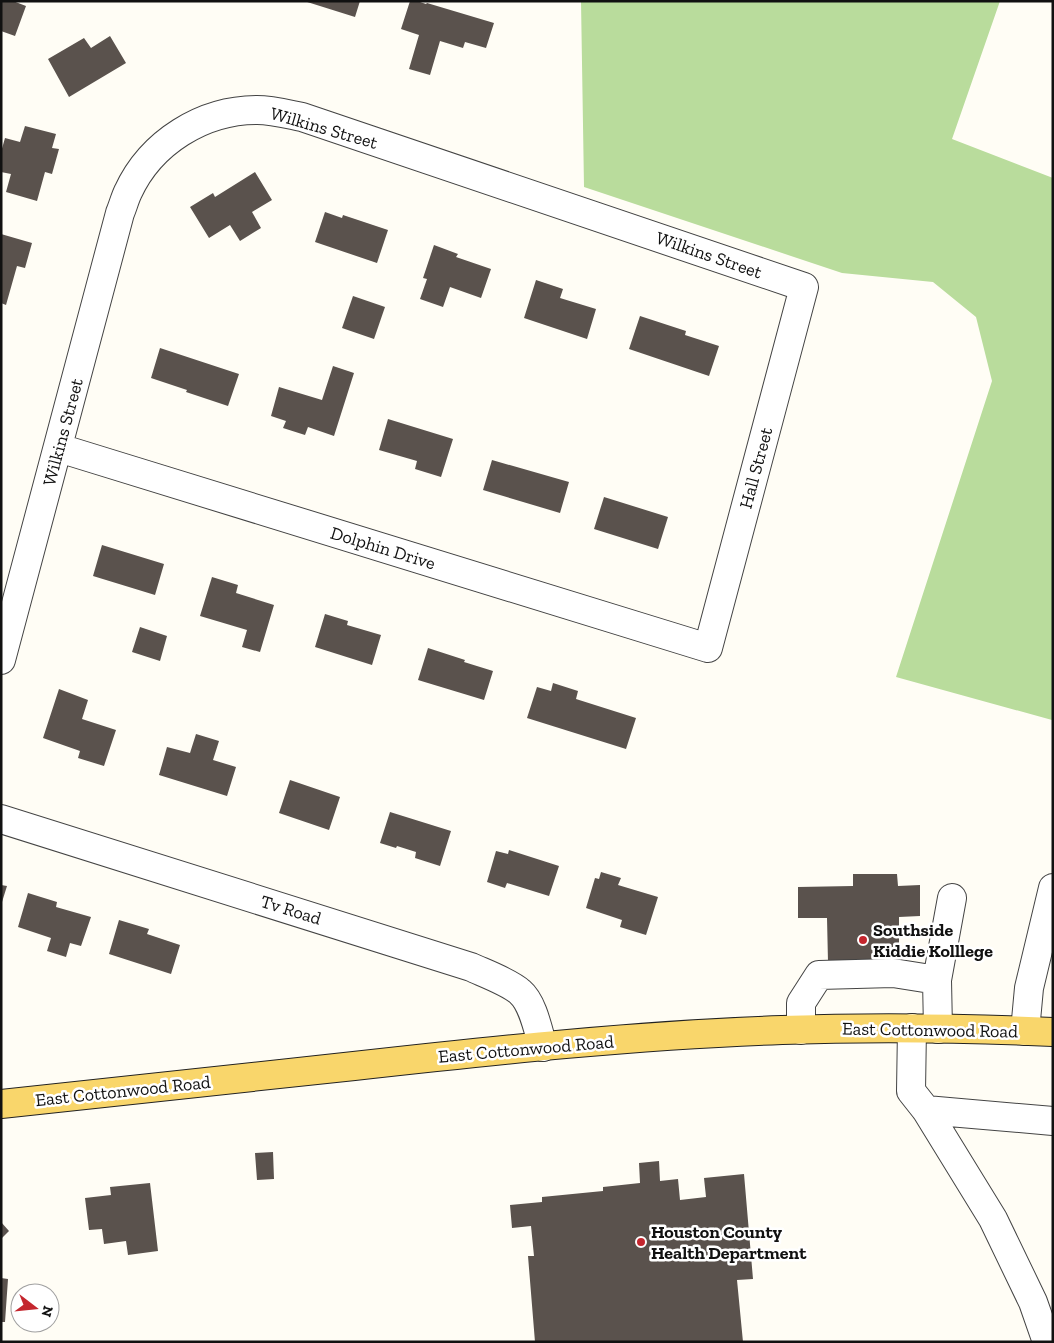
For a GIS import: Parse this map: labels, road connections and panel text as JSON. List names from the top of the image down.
{
  "streets": {
    "main road": ["East Cottonwood Road"],
    "street": [
      "Wilkins Street",
      "Hall Street",
      "Dolphin Drive",
      "Tv Road"
    ]
  },
  "crossings": [
    ["Wilkins Street", "Hall Street"],
    ["Wilkins Street", "Dolphin Drive"],
    ["Hall Street", "Dolphin Drive"],
    ["Tv Road", "East Cottonwood Road"]
  ],
  "places": ["Southside Kiddie Kolllege", "Houston County Health Department"],
  "north": "right"
}
